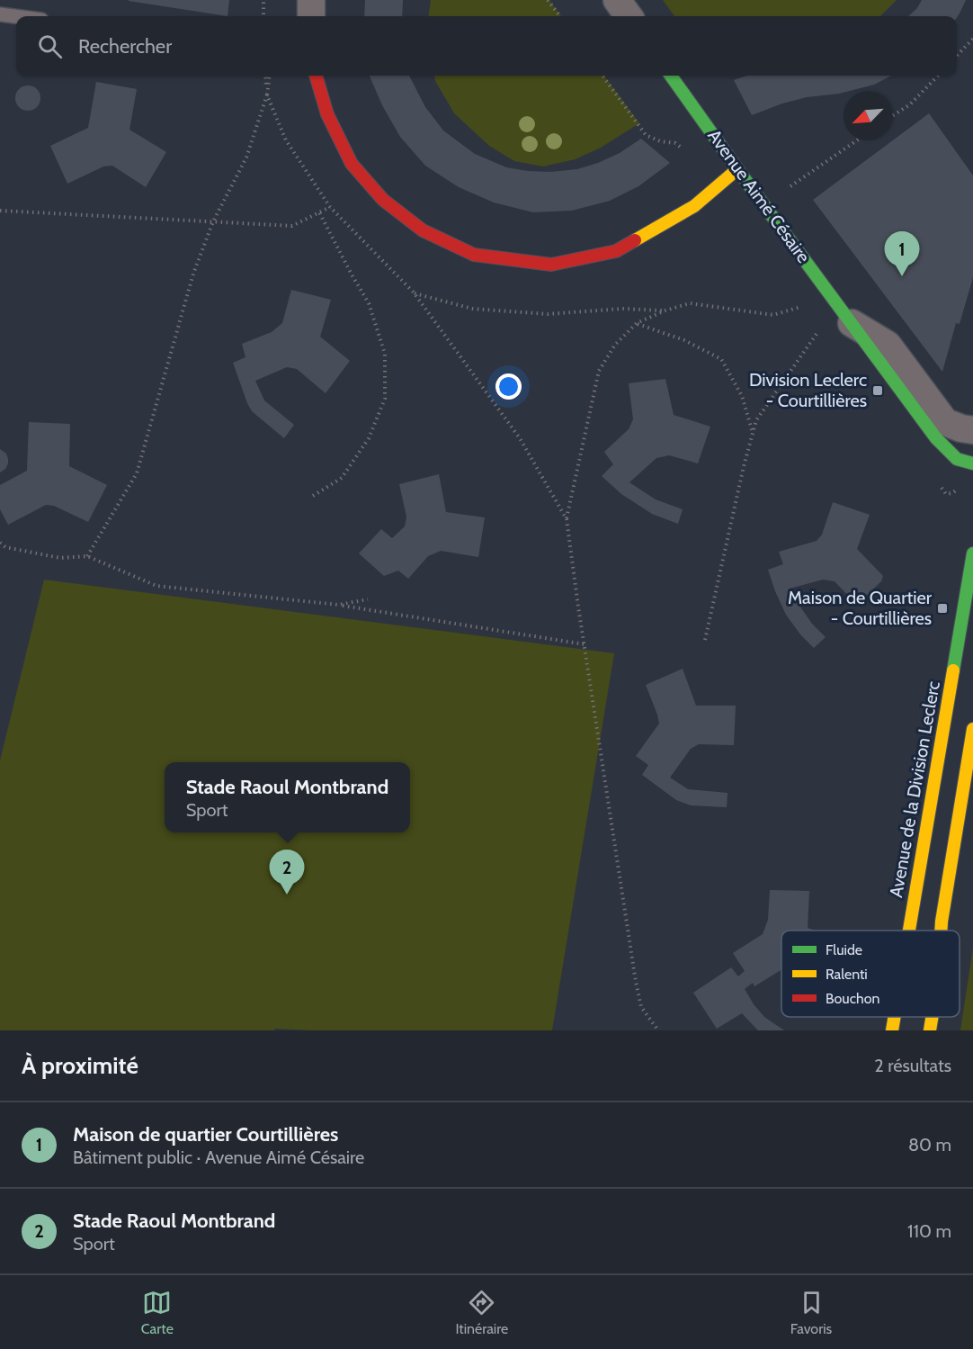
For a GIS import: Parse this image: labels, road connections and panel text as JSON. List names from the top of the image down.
{
  "streets": {
    "street": ["Avenue Aimé Césaire", "Avenue de la Division Leclerc"]
  },
  "places": {
    "transit": ["Division Leclerc - Courtillières", "Maison de Quartier - Courtillières"]
  },
  "legend": ["Fluide", "Ralenti", "Bouchon"],
  "north": "bottom left",
  "page": {
    "search": "Rechercher",
    "pins": ["1", "2"],
    "popup": ["Stade Raoul Montbrand", "Sport"],
    "heading": ["À proximité", "2 résultats"],
    "list": [
      {
        "mark": "1",
        "name": "Maison de quartier Courtillières",
        "note": "Bâtiment public · Avenue Aimé Césaire",
        "value": "80 m"
      },
      {
        "mark": "2",
        "name": "Stade Raoul Montbrand",
        "note": "Sport",
        "value": "110 m"
      }
    ],
    "nav": ["Carte", "Itinéraire", "Favoris"]
  }
}
